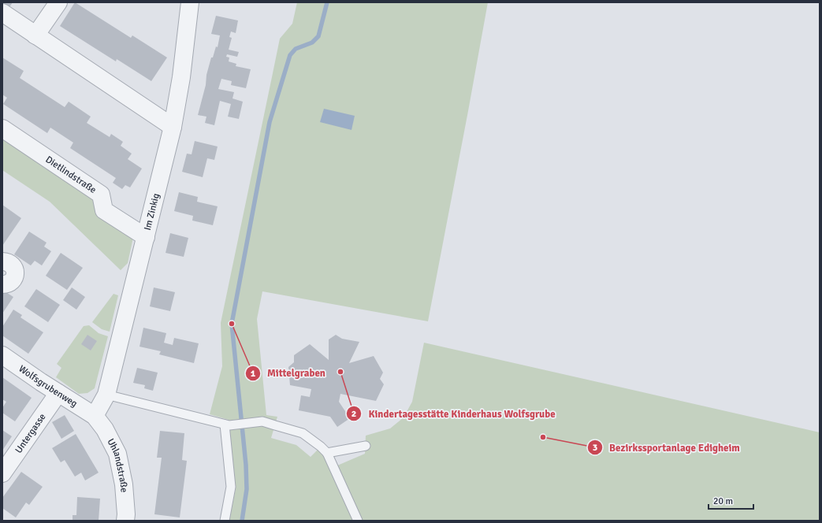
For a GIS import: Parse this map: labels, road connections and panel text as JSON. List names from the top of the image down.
{
  "streets": {
    "street": [
      "Dietlindstraße",
      "Im Zinkig",
      "Wolfsgrubenweg",
      "Untergasse",
      "Uhlandstraße"
    ]
  },
  "crossings": [
    ["Dietlindstraße", "Im Zinkig"],
    ["Im Zinkig", "Wolfsgrubenweg"],
    ["Im Zinkig", "Uhlandstraße"],
    ["Wolfsgrubenweg", "Untergasse"],
    ["Wolfsgrubenweg", "Uhlandstraße"]
  ],
  "places": ["Mittelgraben", "Kindertagesstätte Kinderhaus Wolfsgrube", "Bezirkssportanlage Edigheim"],
  "scale_bar": "20 m"
}
